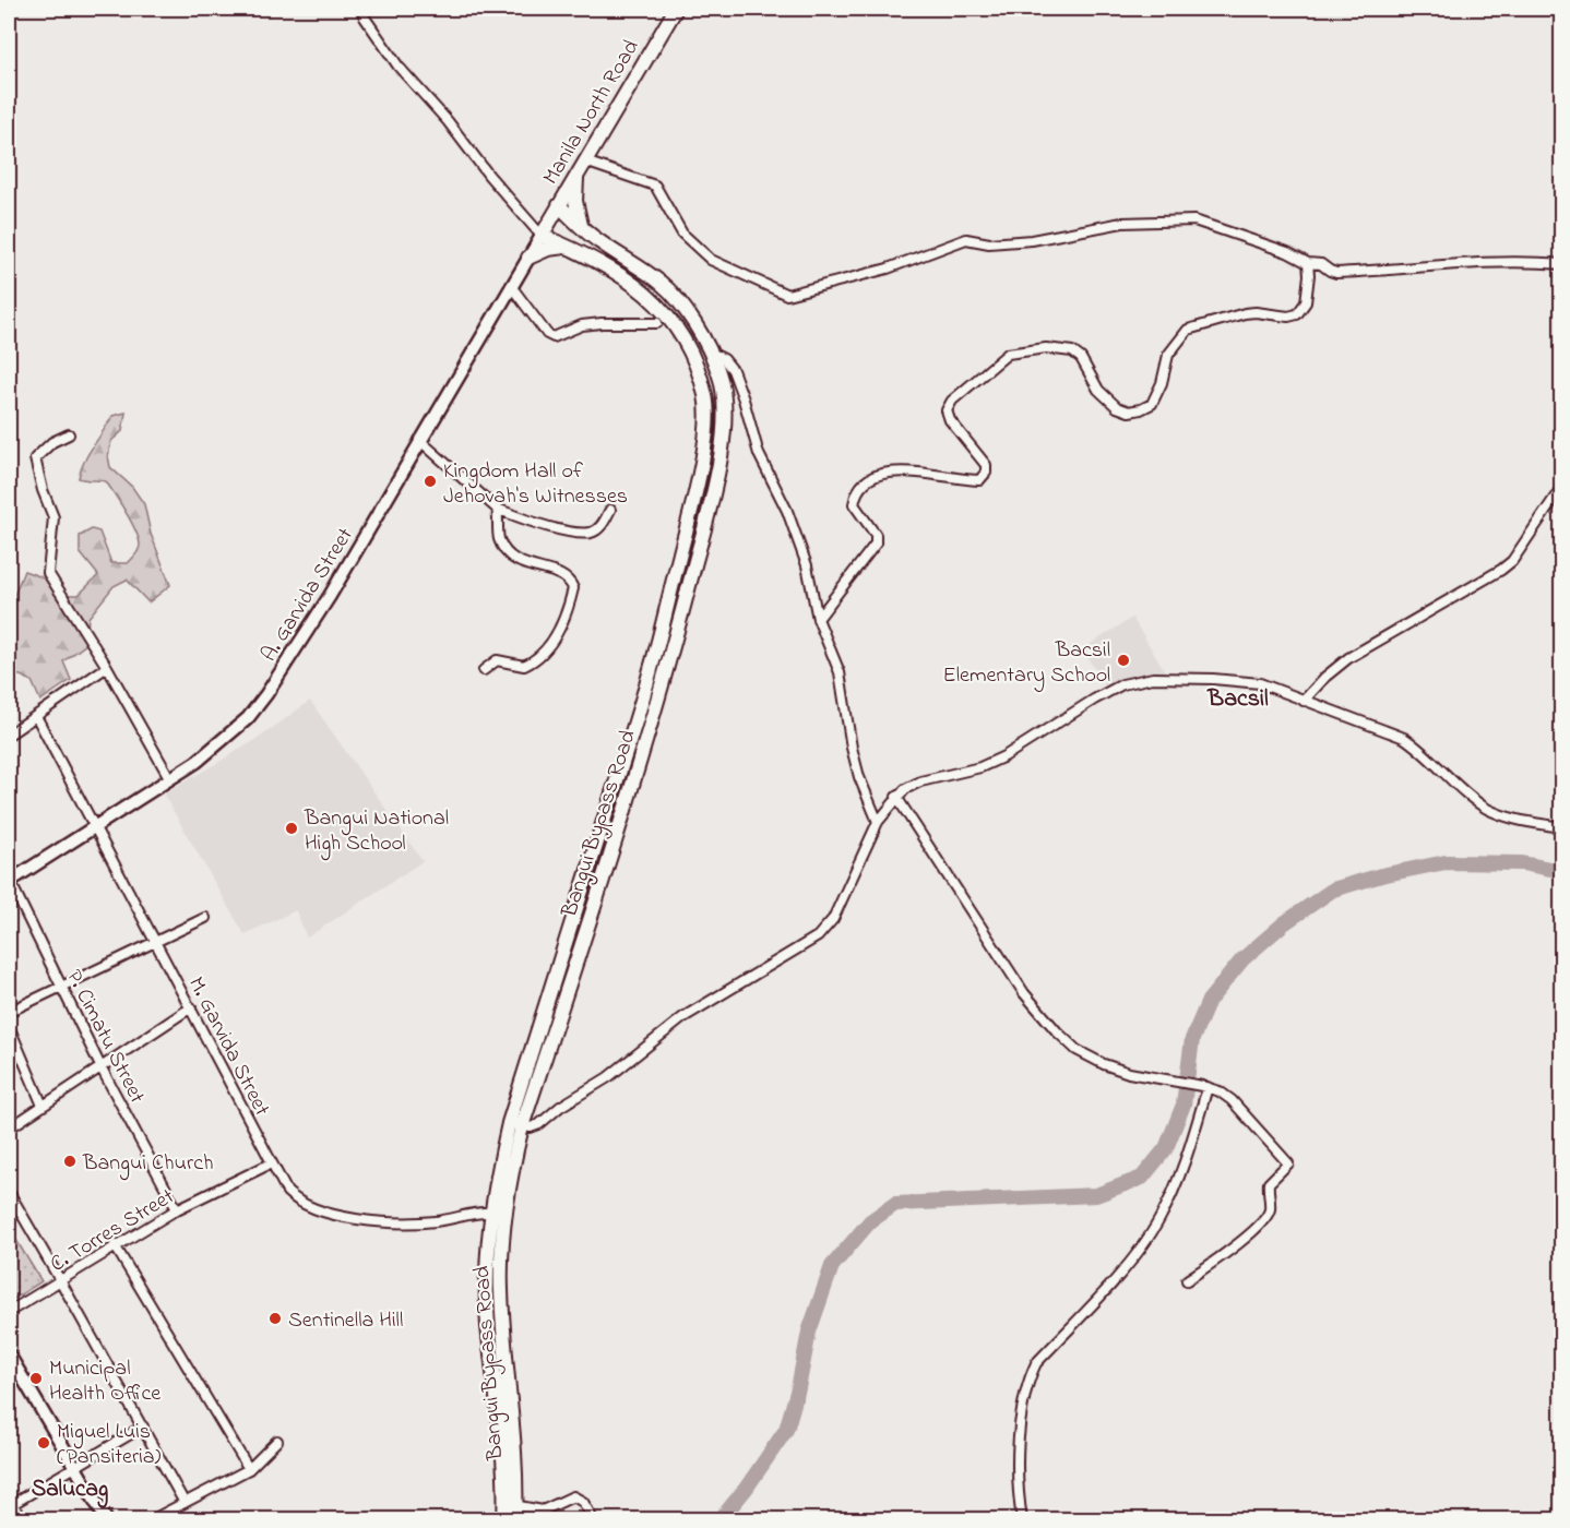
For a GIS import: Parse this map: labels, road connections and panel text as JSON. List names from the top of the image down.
{
  "streets": {
    "highway": ["Manila North Road", "Bangui Bypass Road"],
    "main road": ["A. Garvida Street"],
    "street": ["P. Cimatu Street", "M. Garvida Street", "C. Torres Street"]
  },
  "crossings": [
    ["Manila North Road", "A. Garvida Street"],
    ["Manila North Road", "Bangui Bypass Road"],
    ["A. Garvida Street", "Bangui Bypass Road"],
    ["A. Garvida Street", "P. Cimatu Street"],
    ["A. Garvida Street", "M. Garvida Street"],
    ["Bangui Bypass Road", "M. Garvida Street"],
    ["P. Cimatu Street", "C. Torres Street"],
    ["M. Garvida Street", "C. Torres Street"]
  ],
  "districts": ["Bacsil", "Salucag"],
  "places": [
    "Kingdom Hall of Jehovah's Witnesses",
    "Bacsil Elementary School",
    "Bangui National High School",
    "Bangui Church",
    "Sentinella Hill",
    "Municipal Health Office",
    "Miguel Luis (Pansiteria)"
  ]
}
